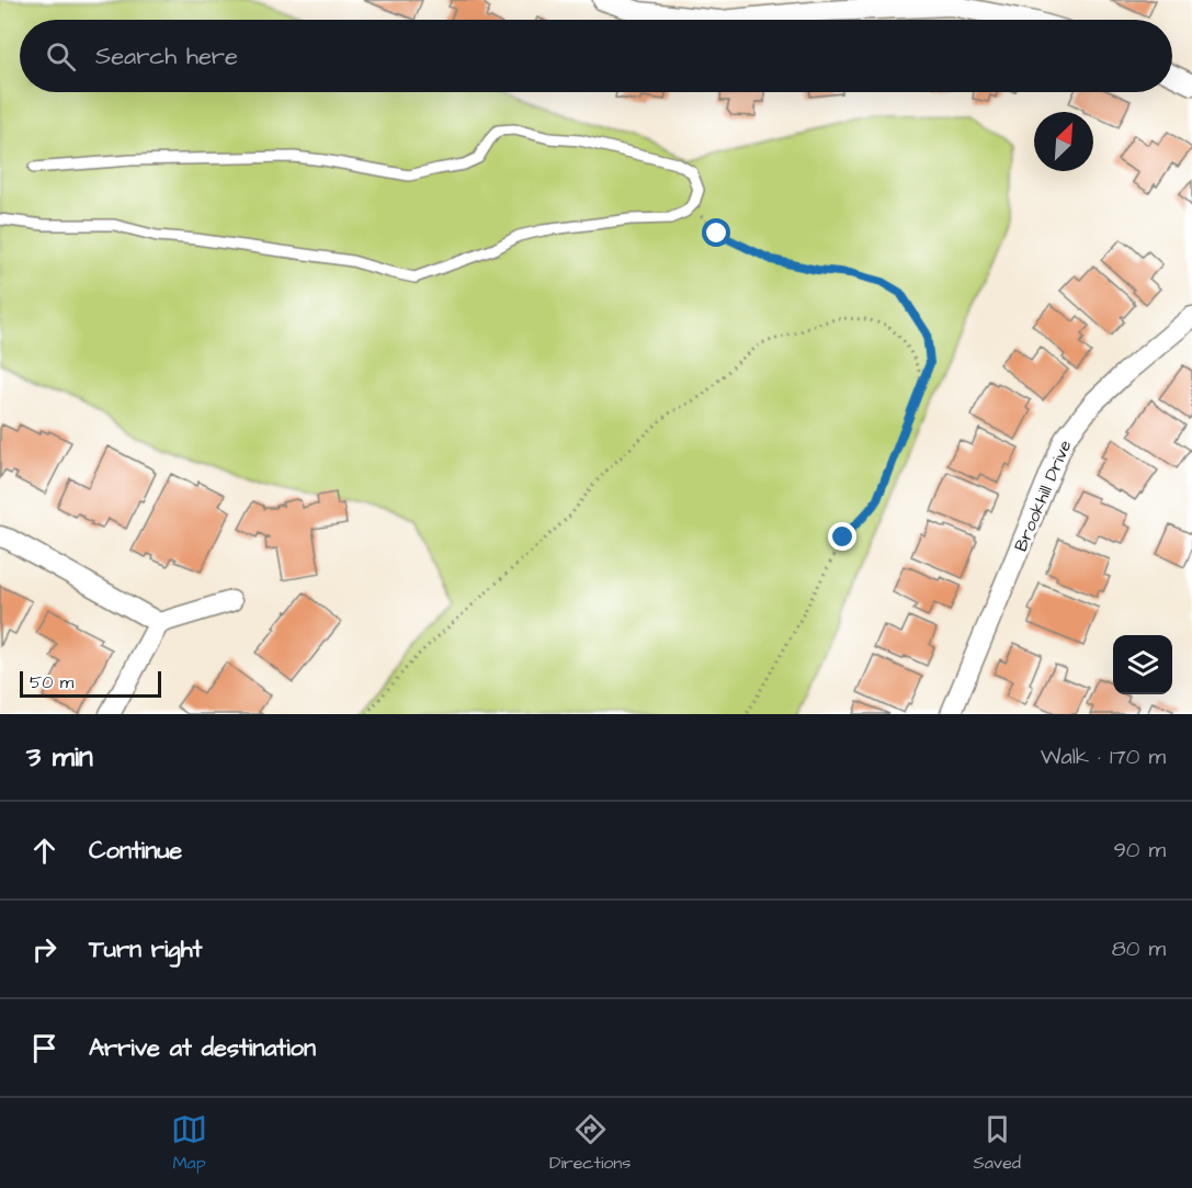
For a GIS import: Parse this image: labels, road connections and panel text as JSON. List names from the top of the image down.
{
  "streets": {
    "street": ["Brookhill Drive"]
  },
  "scale_bar": "50 m",
  "north": "top right",
  "page": {
    "search": "Search here",
    "scale": "50 m",
    "heading": ["3 min", "Walk · 170 m"],
    "list": [
      ["Continue", "90 m"],
      ["Turn right", "80 m"],
      "Arrive at destination"
    ],
    "nav": ["Map", "Directions", "Saved"]
  }
}
